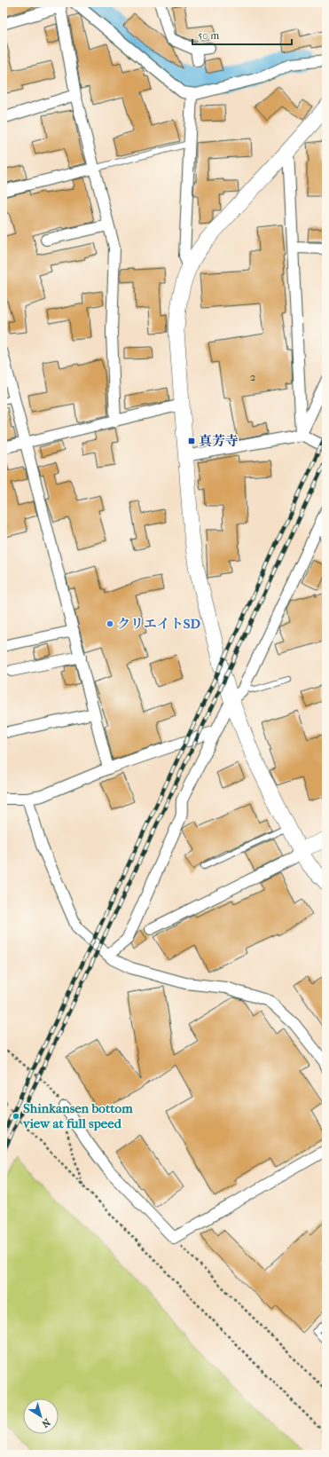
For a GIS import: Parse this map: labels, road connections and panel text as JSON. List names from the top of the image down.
{
  "places": {
    "transit": ["真芳寺"],
    "other": ["クリエイトSD", "Shinkansen bottom view at full speed"]
  },
  "house_numbers": ["2"],
  "scale_bar": "50 m",
  "north": "bottom right"
}
